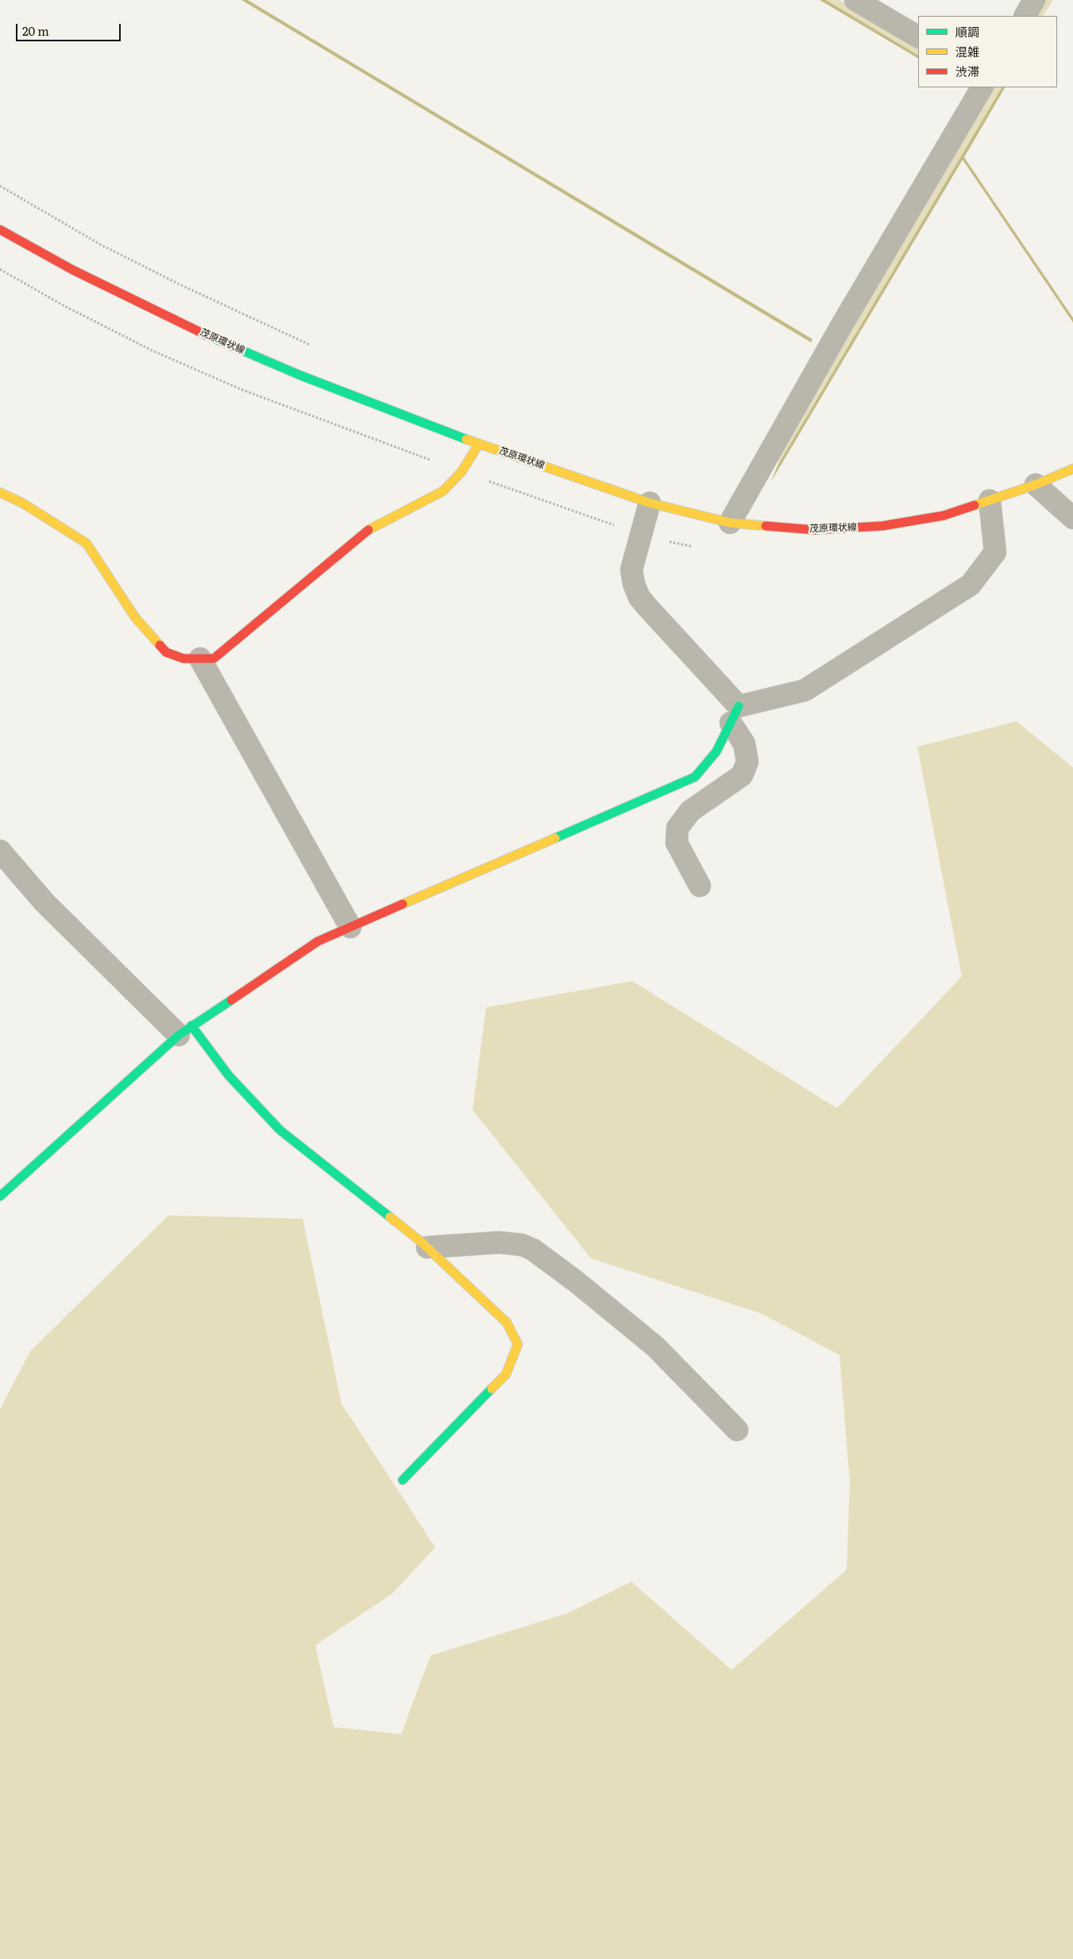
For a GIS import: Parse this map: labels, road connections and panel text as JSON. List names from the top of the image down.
{
  "streets": {
    "street": ["茂原環状線"]
  },
  "legend": ["順調", "混雑", "渋滞"],
  "scale_bar": "20 m"
}
